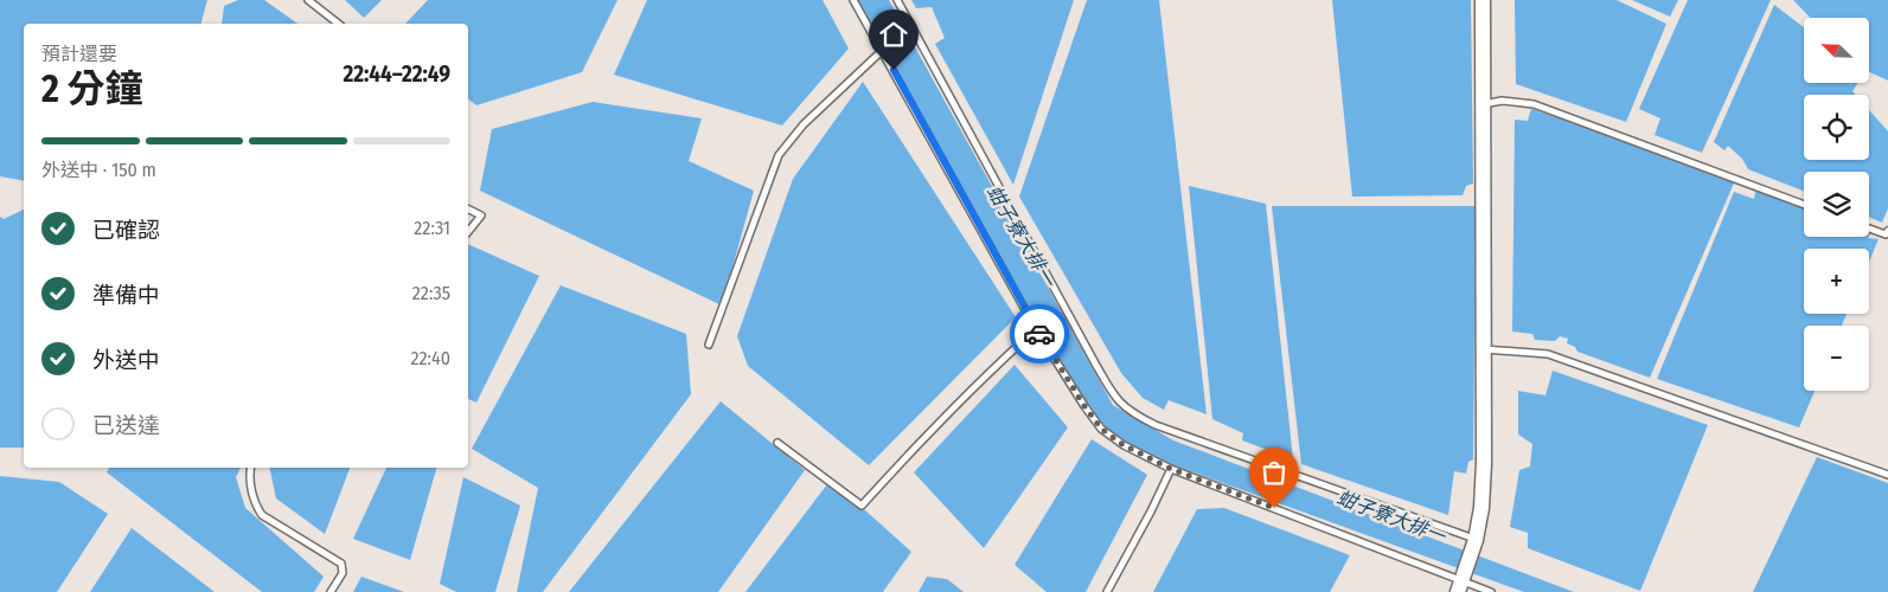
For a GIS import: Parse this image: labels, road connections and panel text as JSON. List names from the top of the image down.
{
  "water": ["蚶子寮大排一"],
  "north": "top left",
  "page": {
    "map_buttons": ["+", "−"],
    "heading": ["2 分鐘", "預計還要", "22:44–22:49"],
    "bar": "外送中 · 150 m",
    "list": [
      ["已確認", "22:31"],
      ["準備中", "22:35"],
      ["外送中", "22:40"],
      "已送達"
    ]
  }
}
